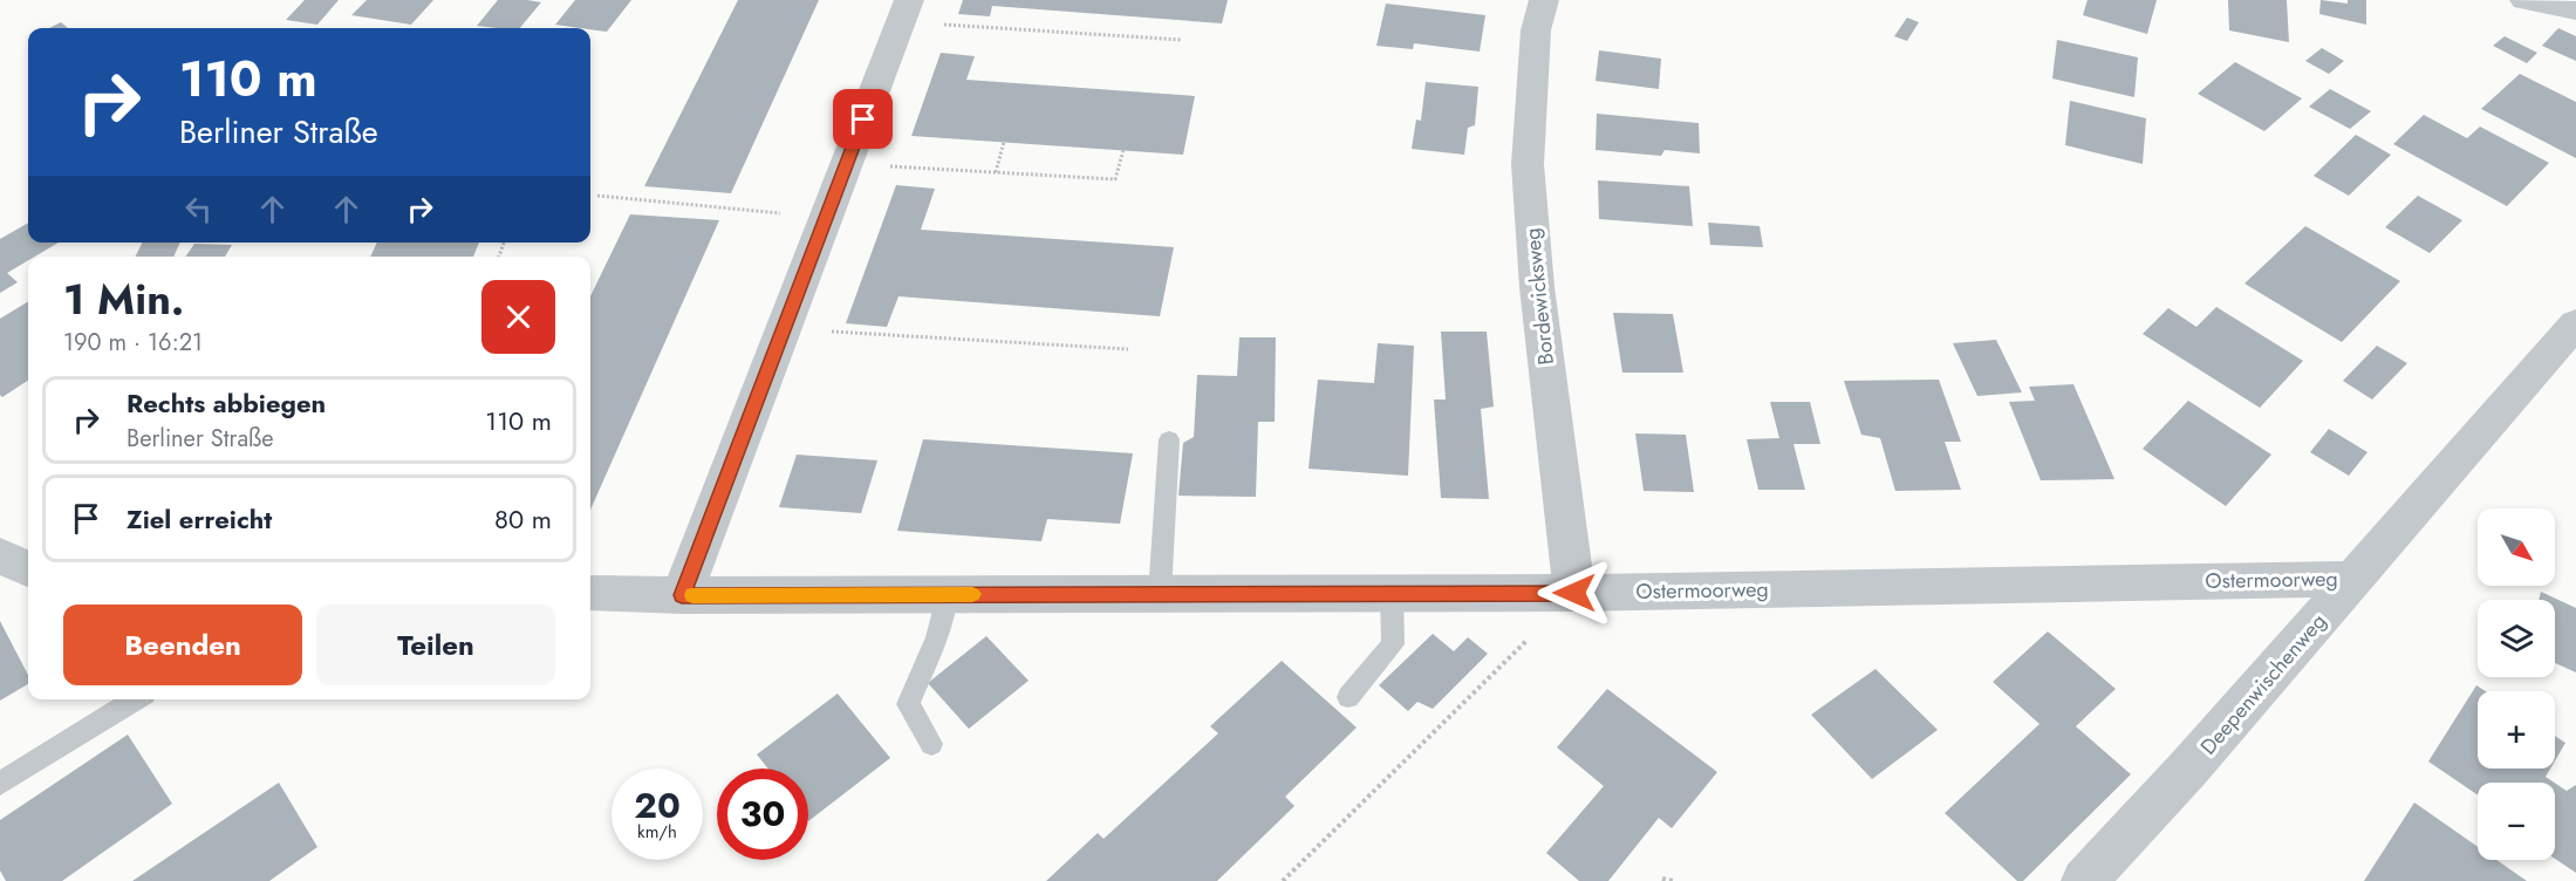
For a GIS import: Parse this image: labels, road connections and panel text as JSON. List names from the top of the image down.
{
  "streets": {
    "street": ["Bordewicksweg", "Ostermoorweg", "Deepenwischenweg"]
  },
  "crossings": [
    ["Bordewicksweg", "Ostermoorweg"],
    ["Ostermoorweg", "Deepenwischenweg"]
  ],
  "north": "bottom right",
  "page": {
    "turn": ["110 m", "Berliner Straße"],
    "heading": ["1 Min.", "190 m · 16:21"],
    "list": [
      {
        "name": "Rechts abbiegen",
        "note": "Berliner Straße",
        "value": "110 m"
      },
      {
        "name": "Ziel erreicht",
        "value": "80 m"
      }
    ],
    "map_buttons": ["+", "−"],
    "buttons": ["Beenden", "Teilen"],
    "speed": "20 km/h",
    "limit": "30"
  }
}
